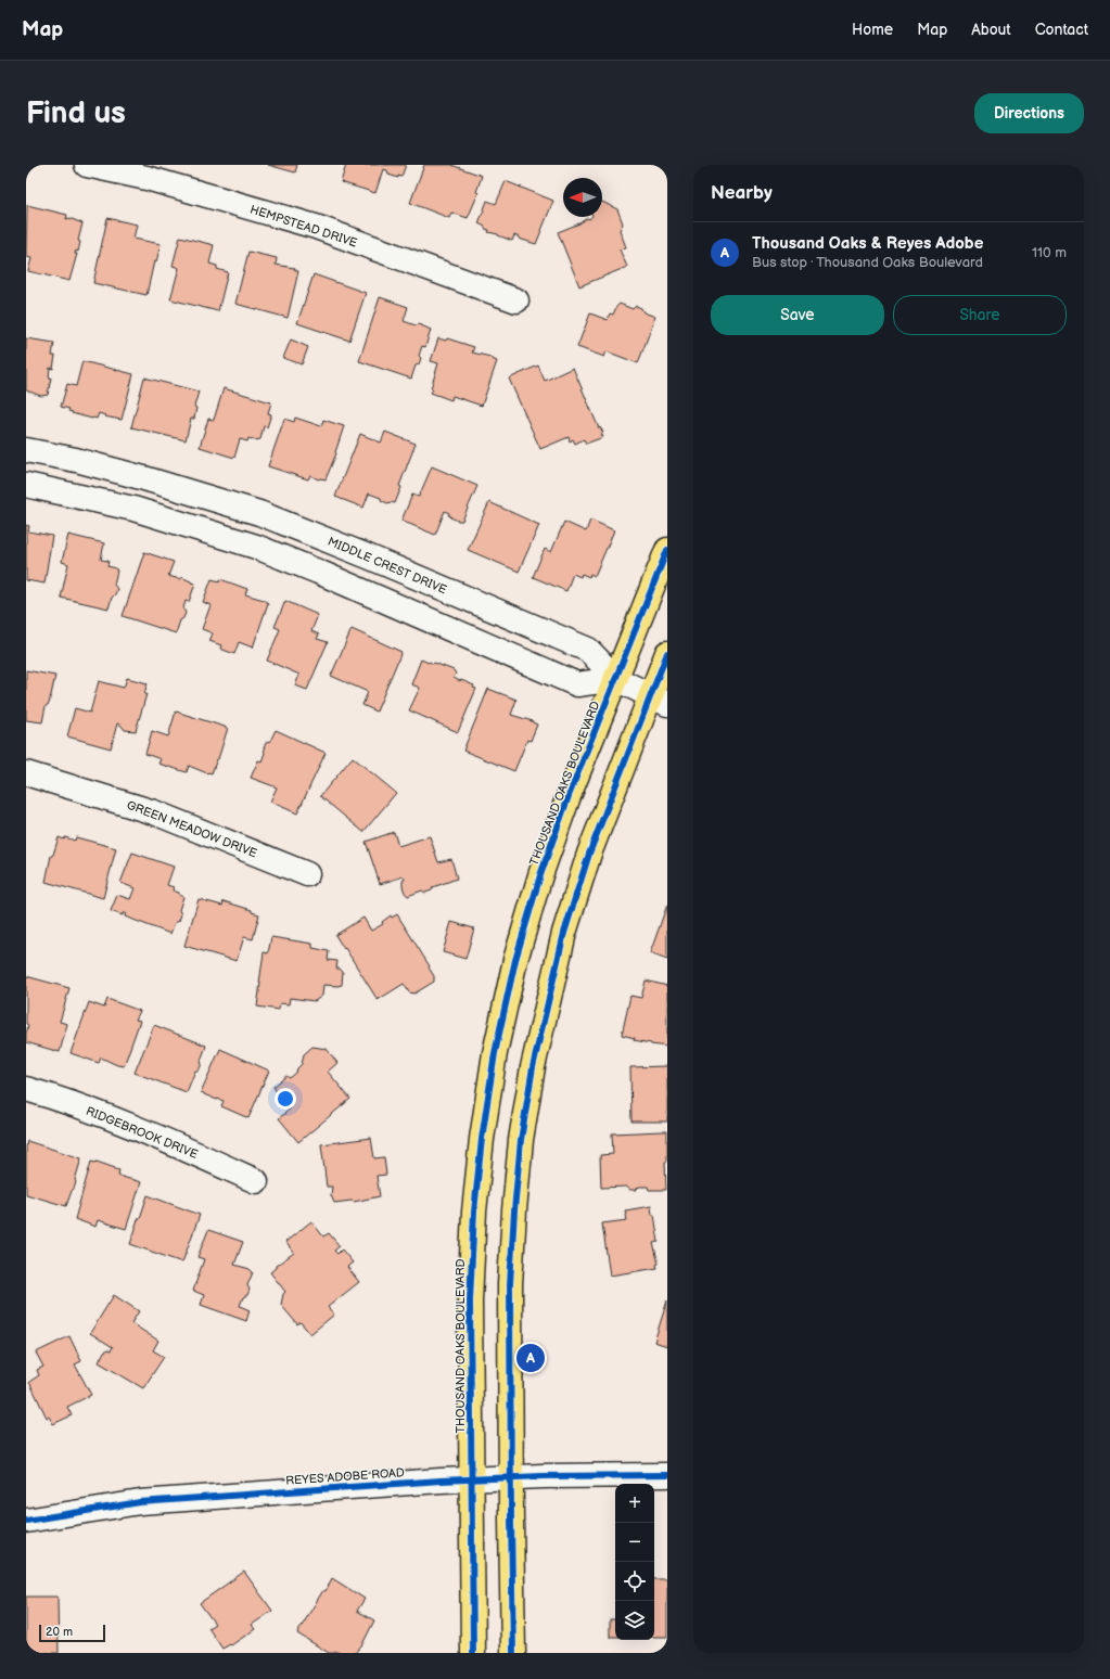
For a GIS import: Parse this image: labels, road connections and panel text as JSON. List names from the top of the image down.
{
  "streets": {
    "main road": ["THOUSAND OAKS BOULEVARD"],
    "street": [
      "HEMPSTEAD DRIVE",
      "MIDDLE CREST DRIVE",
      "GREEN MEADOW DRIVE",
      "RIDGEBROOK DRIVE",
      "REYES ADOBE ROAD"
    ]
  },
  "crossings": [
    ["MIDDLE CREST DRIVE", "THOUSAND OAKS BOULEVARD"],
    ["THOUSAND OAKS BOULEVARD", "REYES ADOBE ROAD"]
  ],
  "scale_bar": "20 m",
  "north": "left",
  "page": {
    "header": "Map",
    "nav": [
      "Home",
      "Map",
      "About",
      "Contact"
    ],
    "buttons": [
      "Directions",
      ["Save", "Share"]
    ],
    "title": "Find us",
    "heading": "Nearby",
    "list": [
      {
        "mark": "A",
        "name": "Thousand Oaks & Reyes Adobe",
        "note": "Bus stop · Thousand Oaks Boulevard",
        "value": "110 m"
      }
    ],
    "pins": "A",
    "map_buttons": ["+", "−"],
    "scale": "20 m"
  }
}
